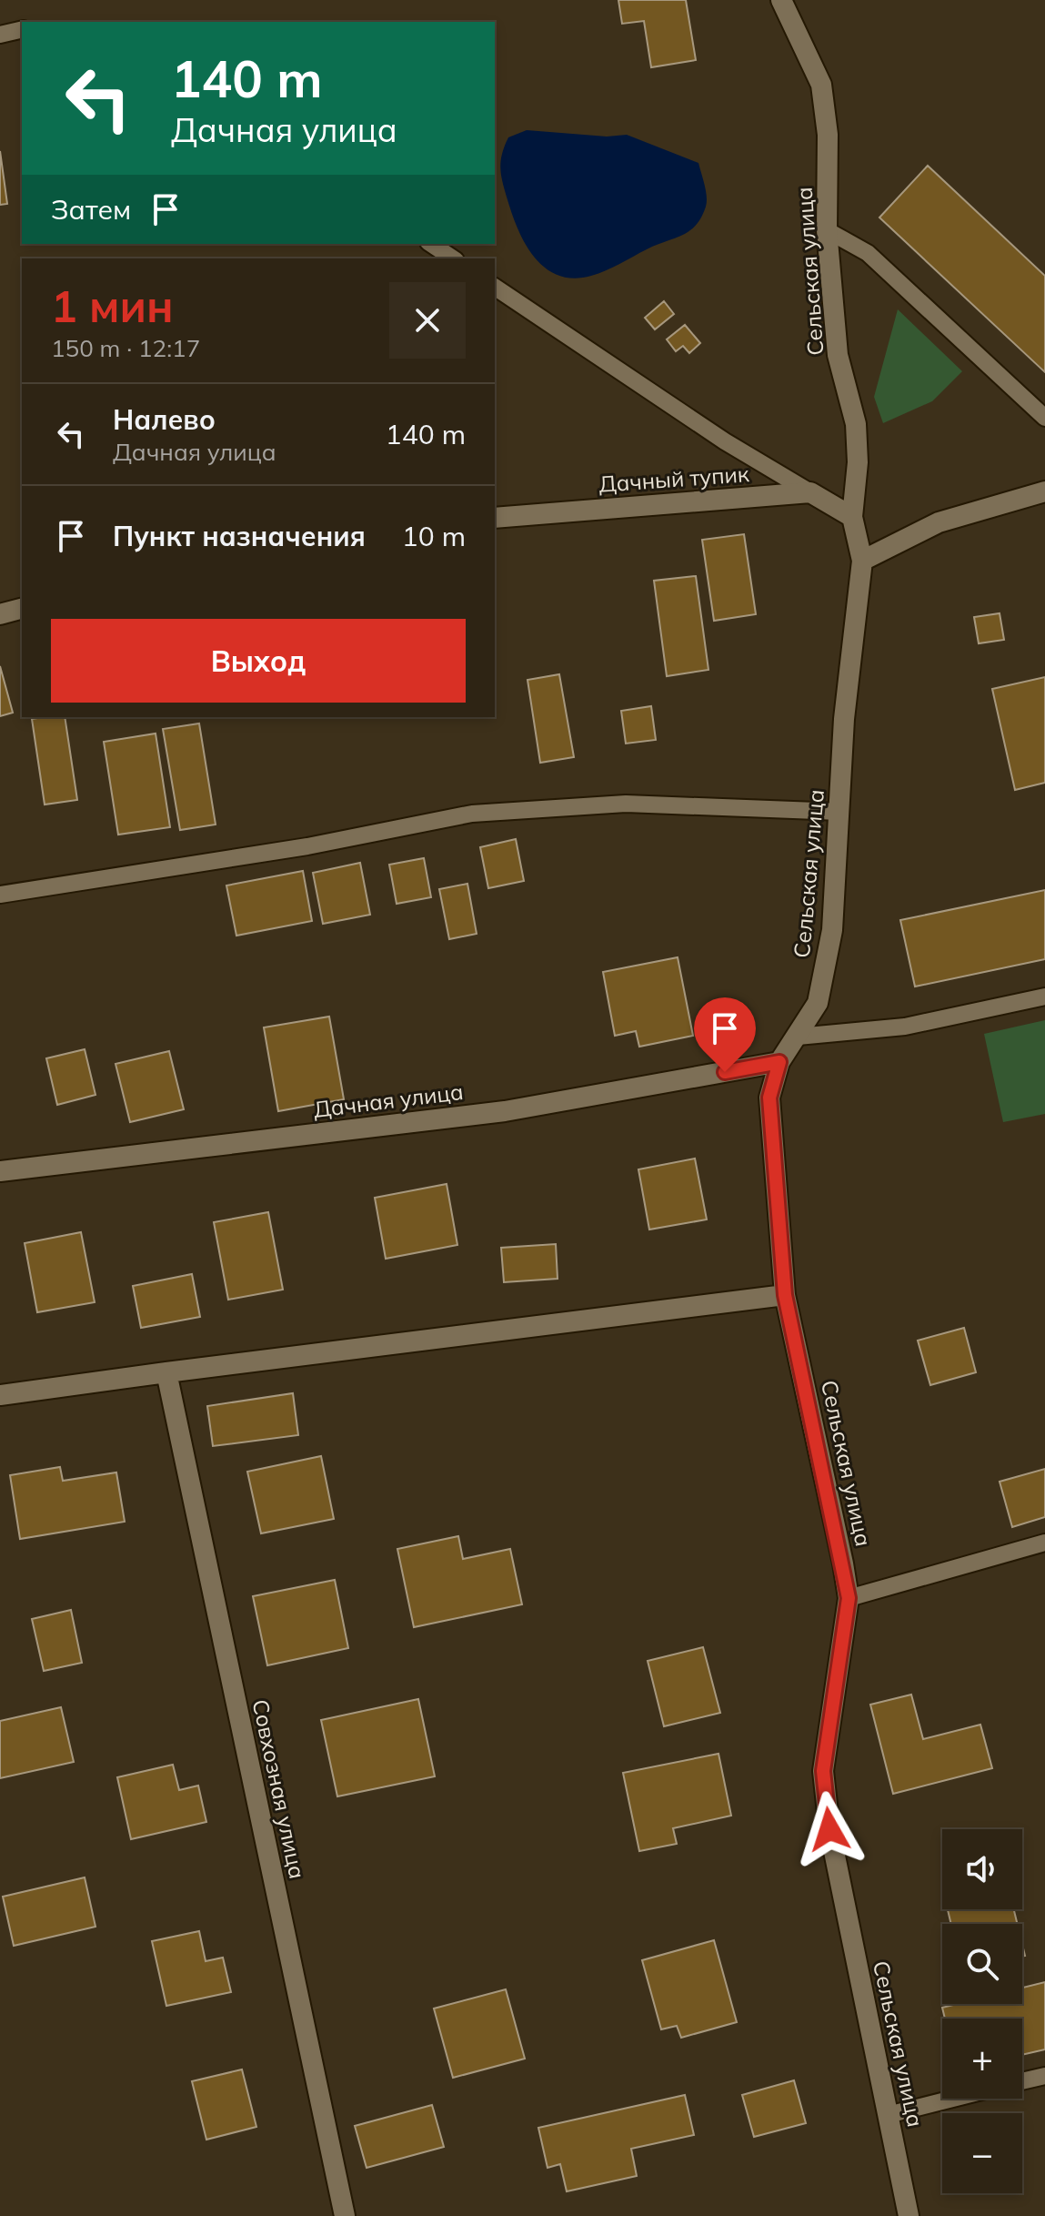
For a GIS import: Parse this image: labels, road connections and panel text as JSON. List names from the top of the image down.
{
  "streets": {
    "street": [
      "Сельская улица",
      "Дачный тупик",
      "Дачная улица",
      "Совхозная улица"
    ]
  },
  "crossings": [
    ["Сельская улица", "Дачная улица"]
  ],
  "page": {
    "turn": ["140 m", "Дачная улица"],
    "then": "Затем",
    "heading": ["1 мин", "150 m · 12:17"],
    "list": [
      {
        "name": "Налево",
        "note": "Дачная улица",
        "value": "140 m"
      },
      {
        "name": "Пункт назначения",
        "value": "10 m"
      }
    ],
    "buttons": "Выход",
    "map_buttons": ["+", "−"]
  }
}
